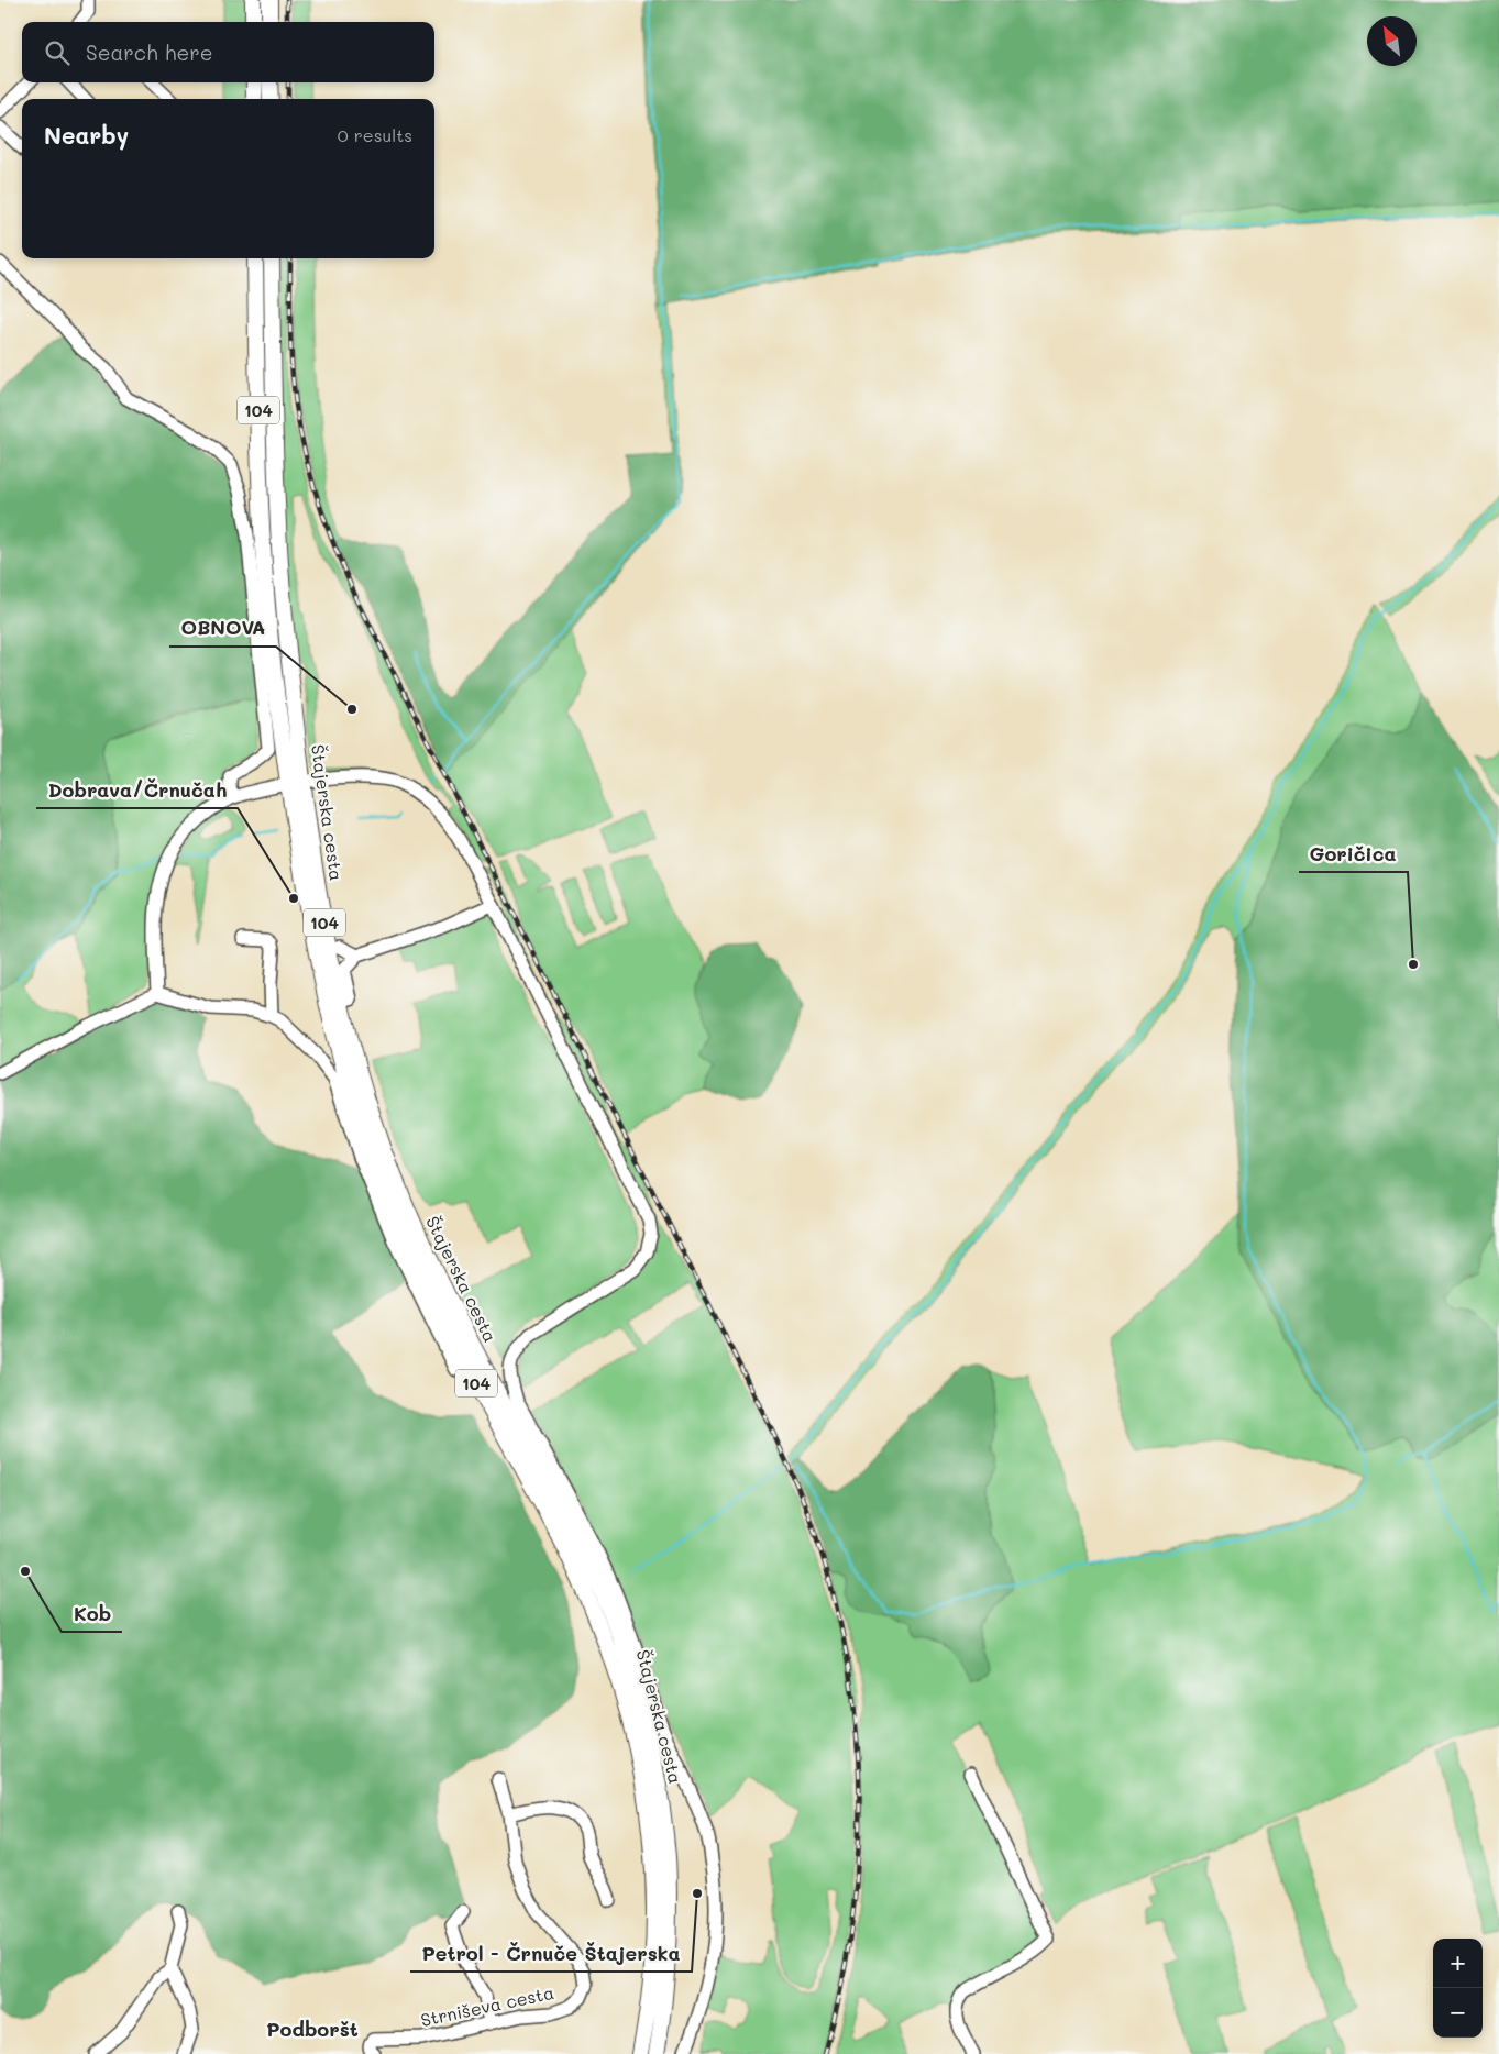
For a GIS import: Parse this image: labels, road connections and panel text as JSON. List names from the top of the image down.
{
  "streets": {
    "main road": ["104", "Štajerska cesta"],
    "street": ["Strniševa cesta"]
  },
  "districts": ["Podboršt"],
  "places": [
    "OBNOVA",
    "Dobrava/Črnučah",
    "Goričica",
    "Kob",
    "Petrol - Črnuče Štajerska"
  ],
  "north": "top left",
  "page": {
    "search": "Search here",
    "heading": ["Nearby", "0 results"],
    "map_buttons": ["+", "−"]
  }
}
